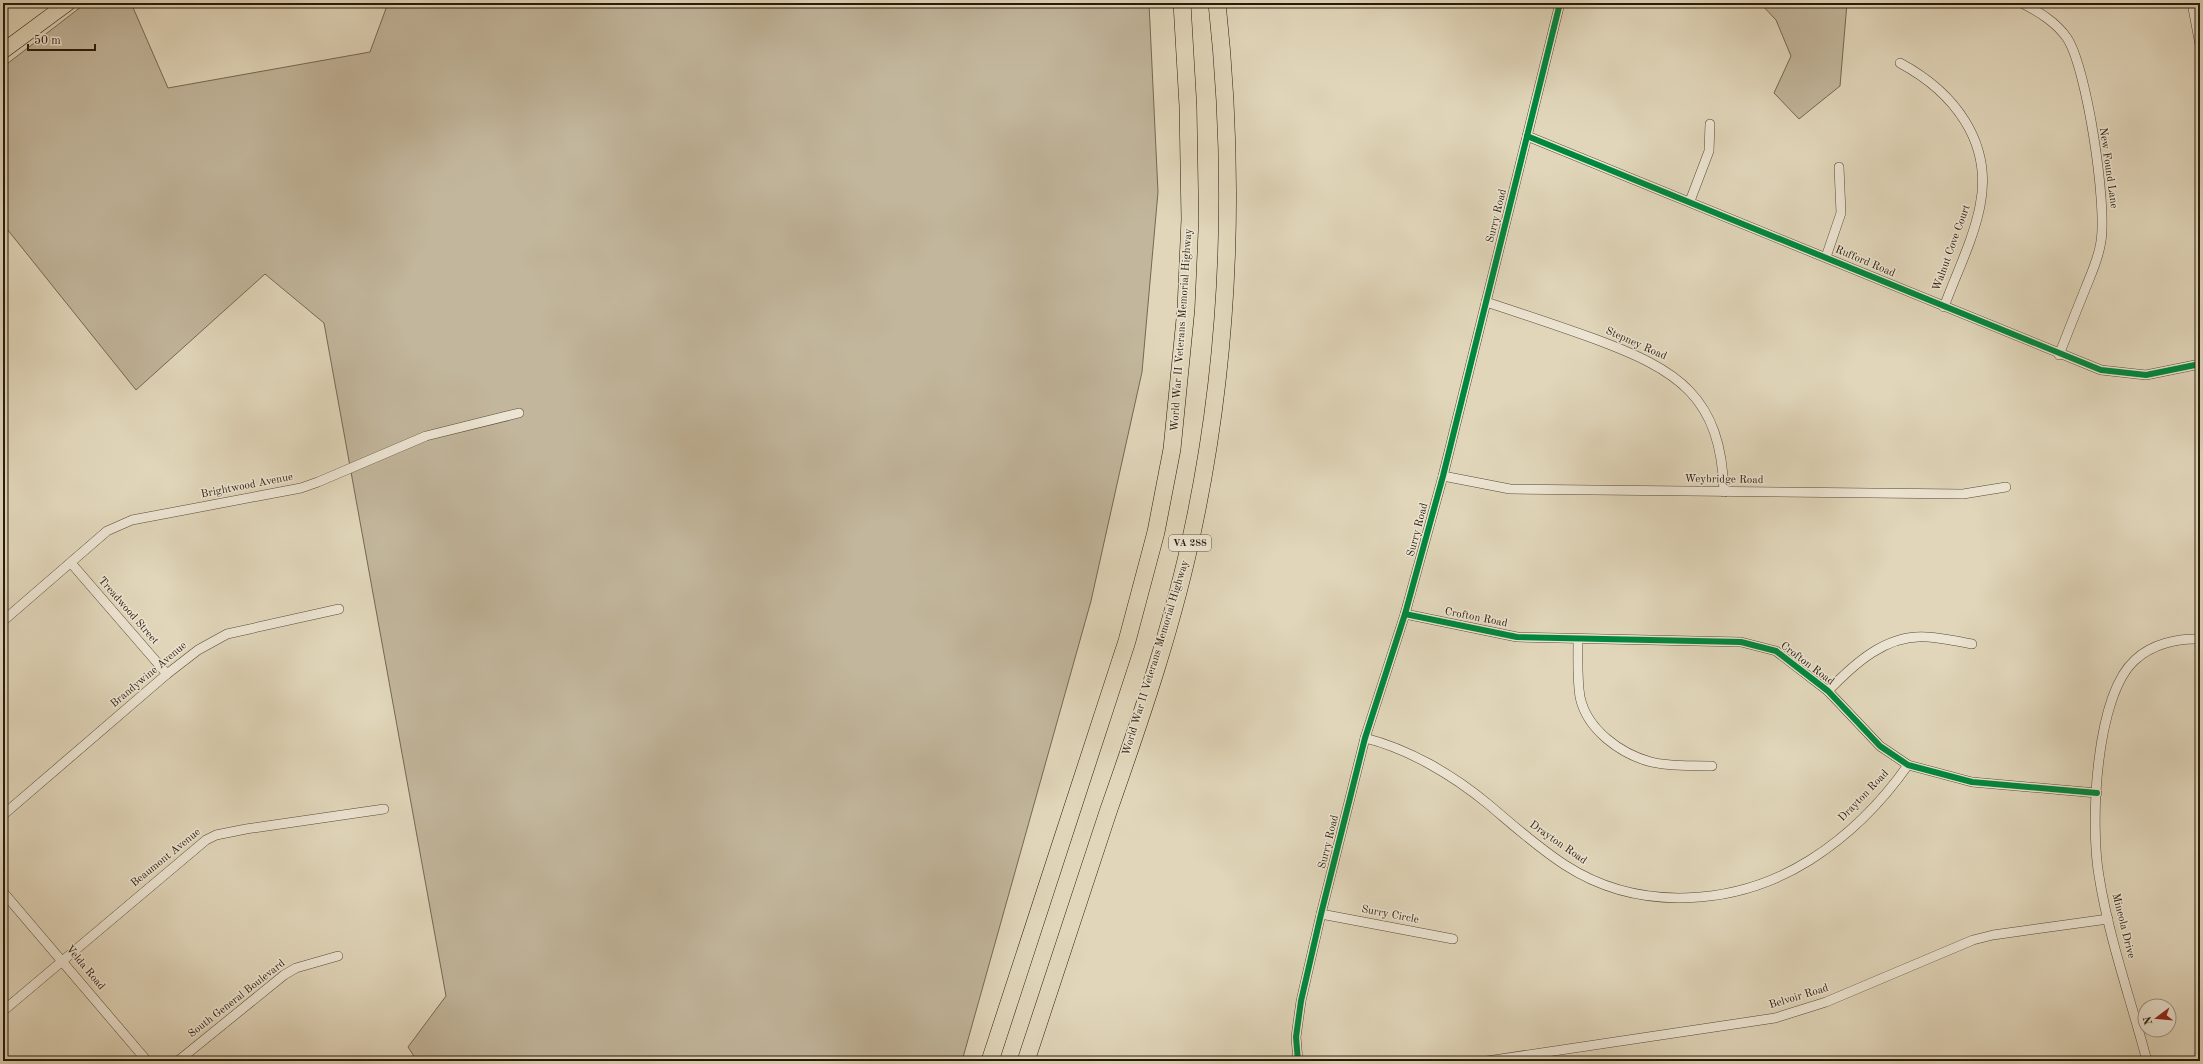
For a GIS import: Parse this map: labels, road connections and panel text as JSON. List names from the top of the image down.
{
  "streets": {
    "highway": ["World War II Veterans Memorial Highway", "VA 288"],
    "street": [
      "New Found Lane",
      "Surry Road",
      "Walnut Cove Court",
      "Rufford Road",
      "Stepney Road",
      "Weybridge Road",
      "Brightwood Avenue",
      "Treadwood Street",
      "Crofton Road",
      "Brandywine Avenue",
      "Drayton Road",
      "Beaumont Avenue",
      "Surry Circle",
      "Mineola Drive",
      "Velda Road",
      "Belvoir Road",
      "South General Boulevard"
    ]
  },
  "crossings": [
    ["New Found Lane", "Rufford Road"],
    ["Surry Road", "Rufford Road"],
    ["Surry Road", "Stepney Road"],
    ["Surry Road", "Weybridge Road"],
    ["Surry Road", "Crofton Road"],
    ["Surry Road", "Drayton Road"],
    ["Surry Road", "Surry Circle"],
    ["Walnut Cove Court", "Rufford Road"],
    ["Stepney Road", "Weybridge Road"],
    ["Brightwood Avenue", "Treadwood Street"],
    ["Treadwood Street", "Brandywine Avenue"],
    ["Crofton Road", "Drayton Road"],
    ["Crofton Road", "Mineola Drive"],
    ["Beaumont Avenue", "Velda Road"],
    ["Mineola Drive", "Belvoir Road"]
  ],
  "scale_bar": "50 m",
  "north": "left"
}
